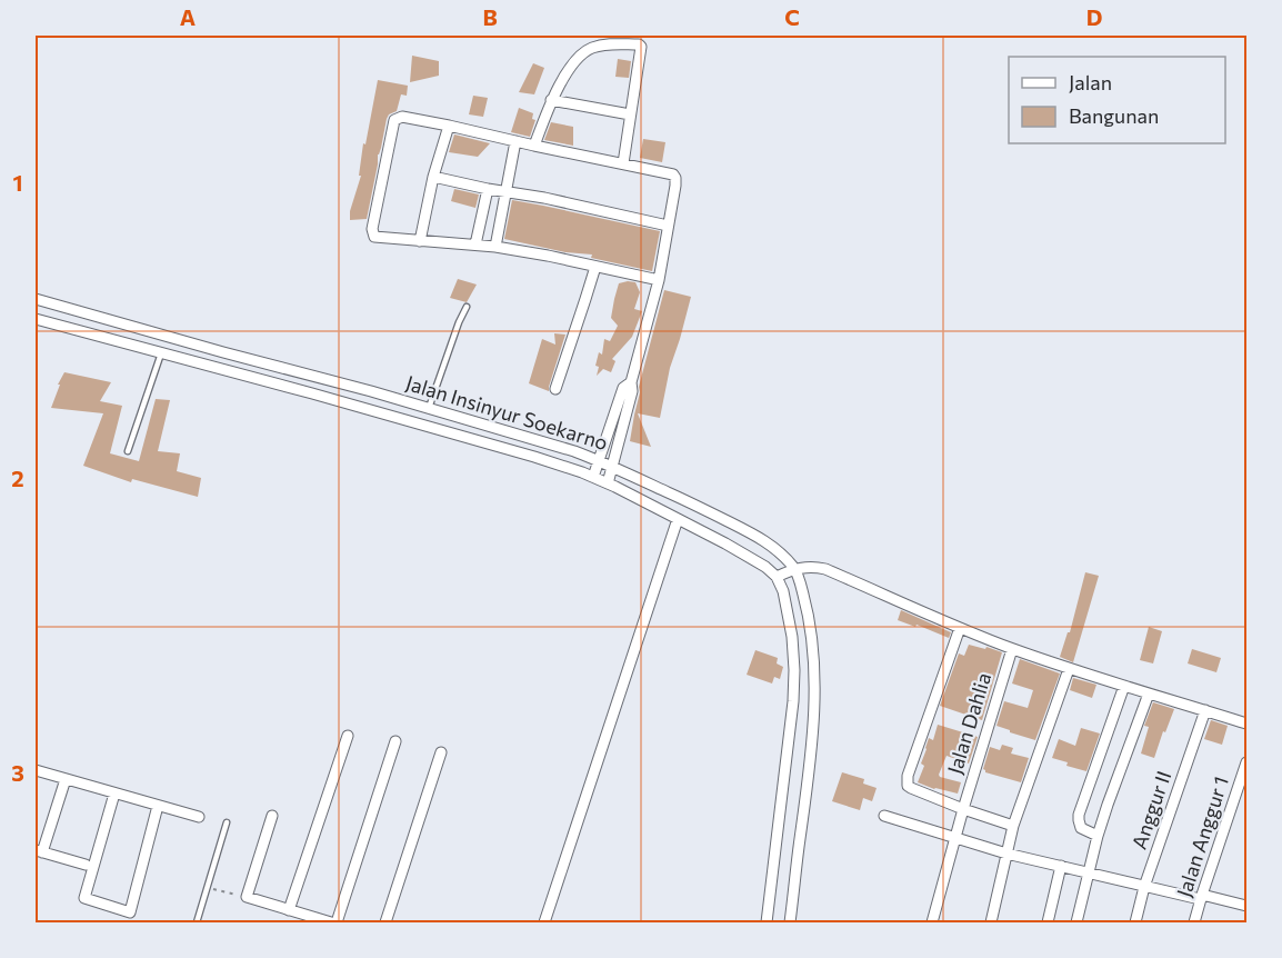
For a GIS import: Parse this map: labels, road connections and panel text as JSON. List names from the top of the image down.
{
  "streets": {
    "street": [
      "Jalan Insinyur Soekarno",
      "Jalan Dahlia",
      "Anggur II",
      "Jalan Anggur 1"
    ]
  },
  "legend": ["Jalan", "Bangunan"],
  "grid": {
    "columns": [
      "A",
      "B",
      "C",
      "D"
    ],
    "rows": ["1", "2", "3"]
  }
}
